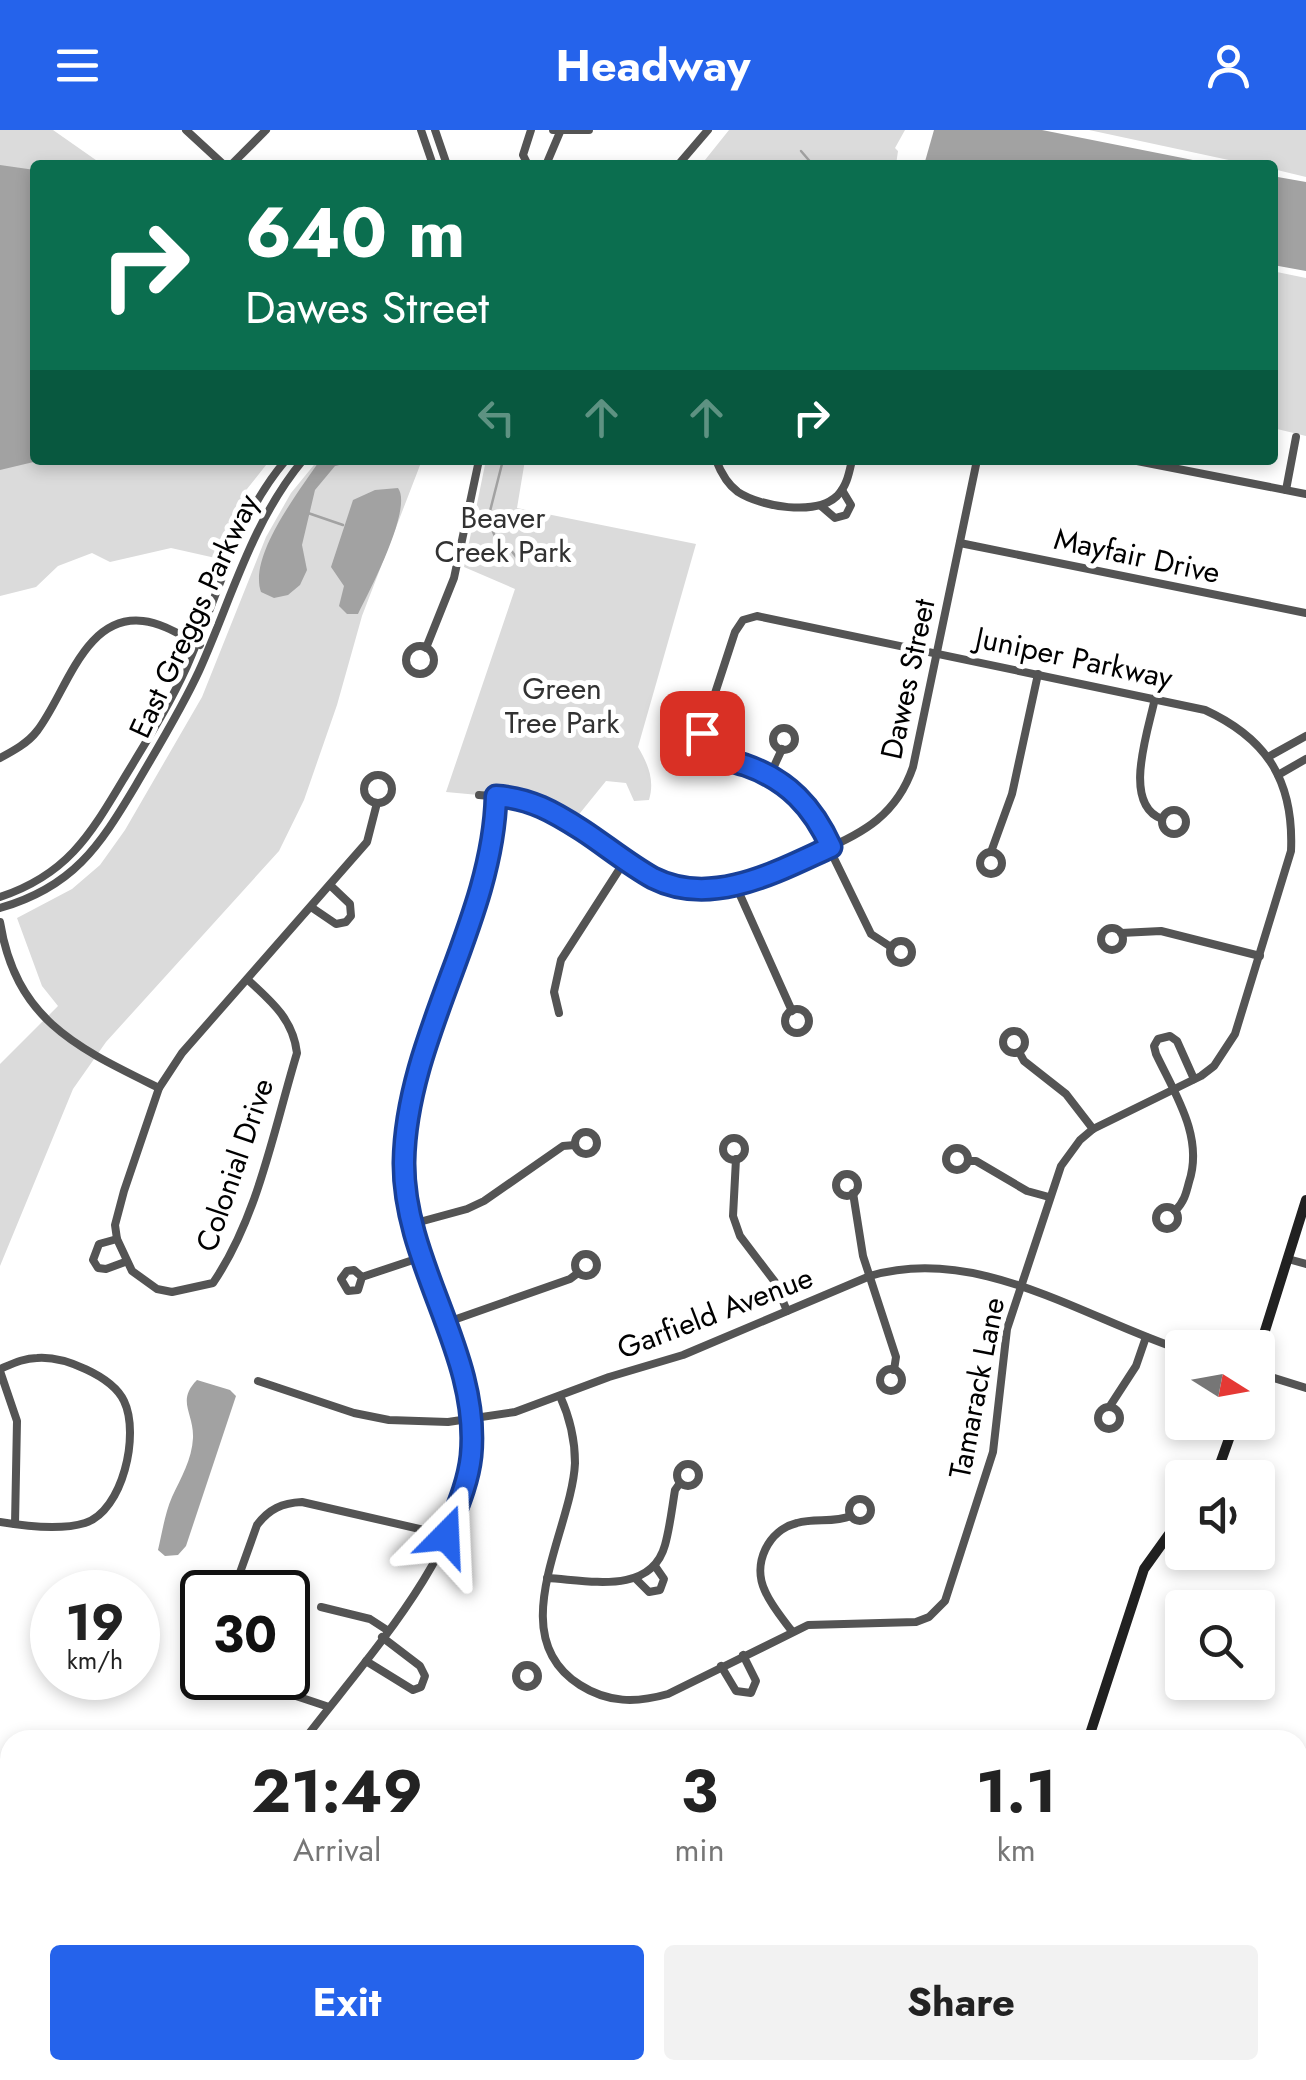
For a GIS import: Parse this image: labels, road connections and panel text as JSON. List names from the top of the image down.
{
  "streets": {
    "street": [
      "Mayfair Drive",
      "East Greggs Parkway",
      "Juniper Parkway",
      "Dawes Street",
      "Colonial Drive",
      "Garfield Avenue",
      "Tamarack Lane"
    ]
  },
  "crossings": [
    ["Mayfair Drive", "Dawes Street"],
    ["Juniper Parkway", "Dawes Street"],
    ["Juniper Parkway", "Garfield Avenue"],
    ["Juniper Parkway", "Tamarack Lane"],
    ["Garfield Avenue", "Tamarack Lane"]
  ],
  "parks": ["Beaver Creek Park", "Green Tree Park"],
  "north": "right",
  "page": {
    "header": "Headway",
    "turn": ["640 m", "Dawes Street"],
    "speed": "19 km/h",
    "limit": "30",
    "eta": [
      "21:49",
      "Arrival",
      "3",
      "min",
      "1.1",
      "km"
    ],
    "buttons": ["Exit", "Share"]
  }
}
